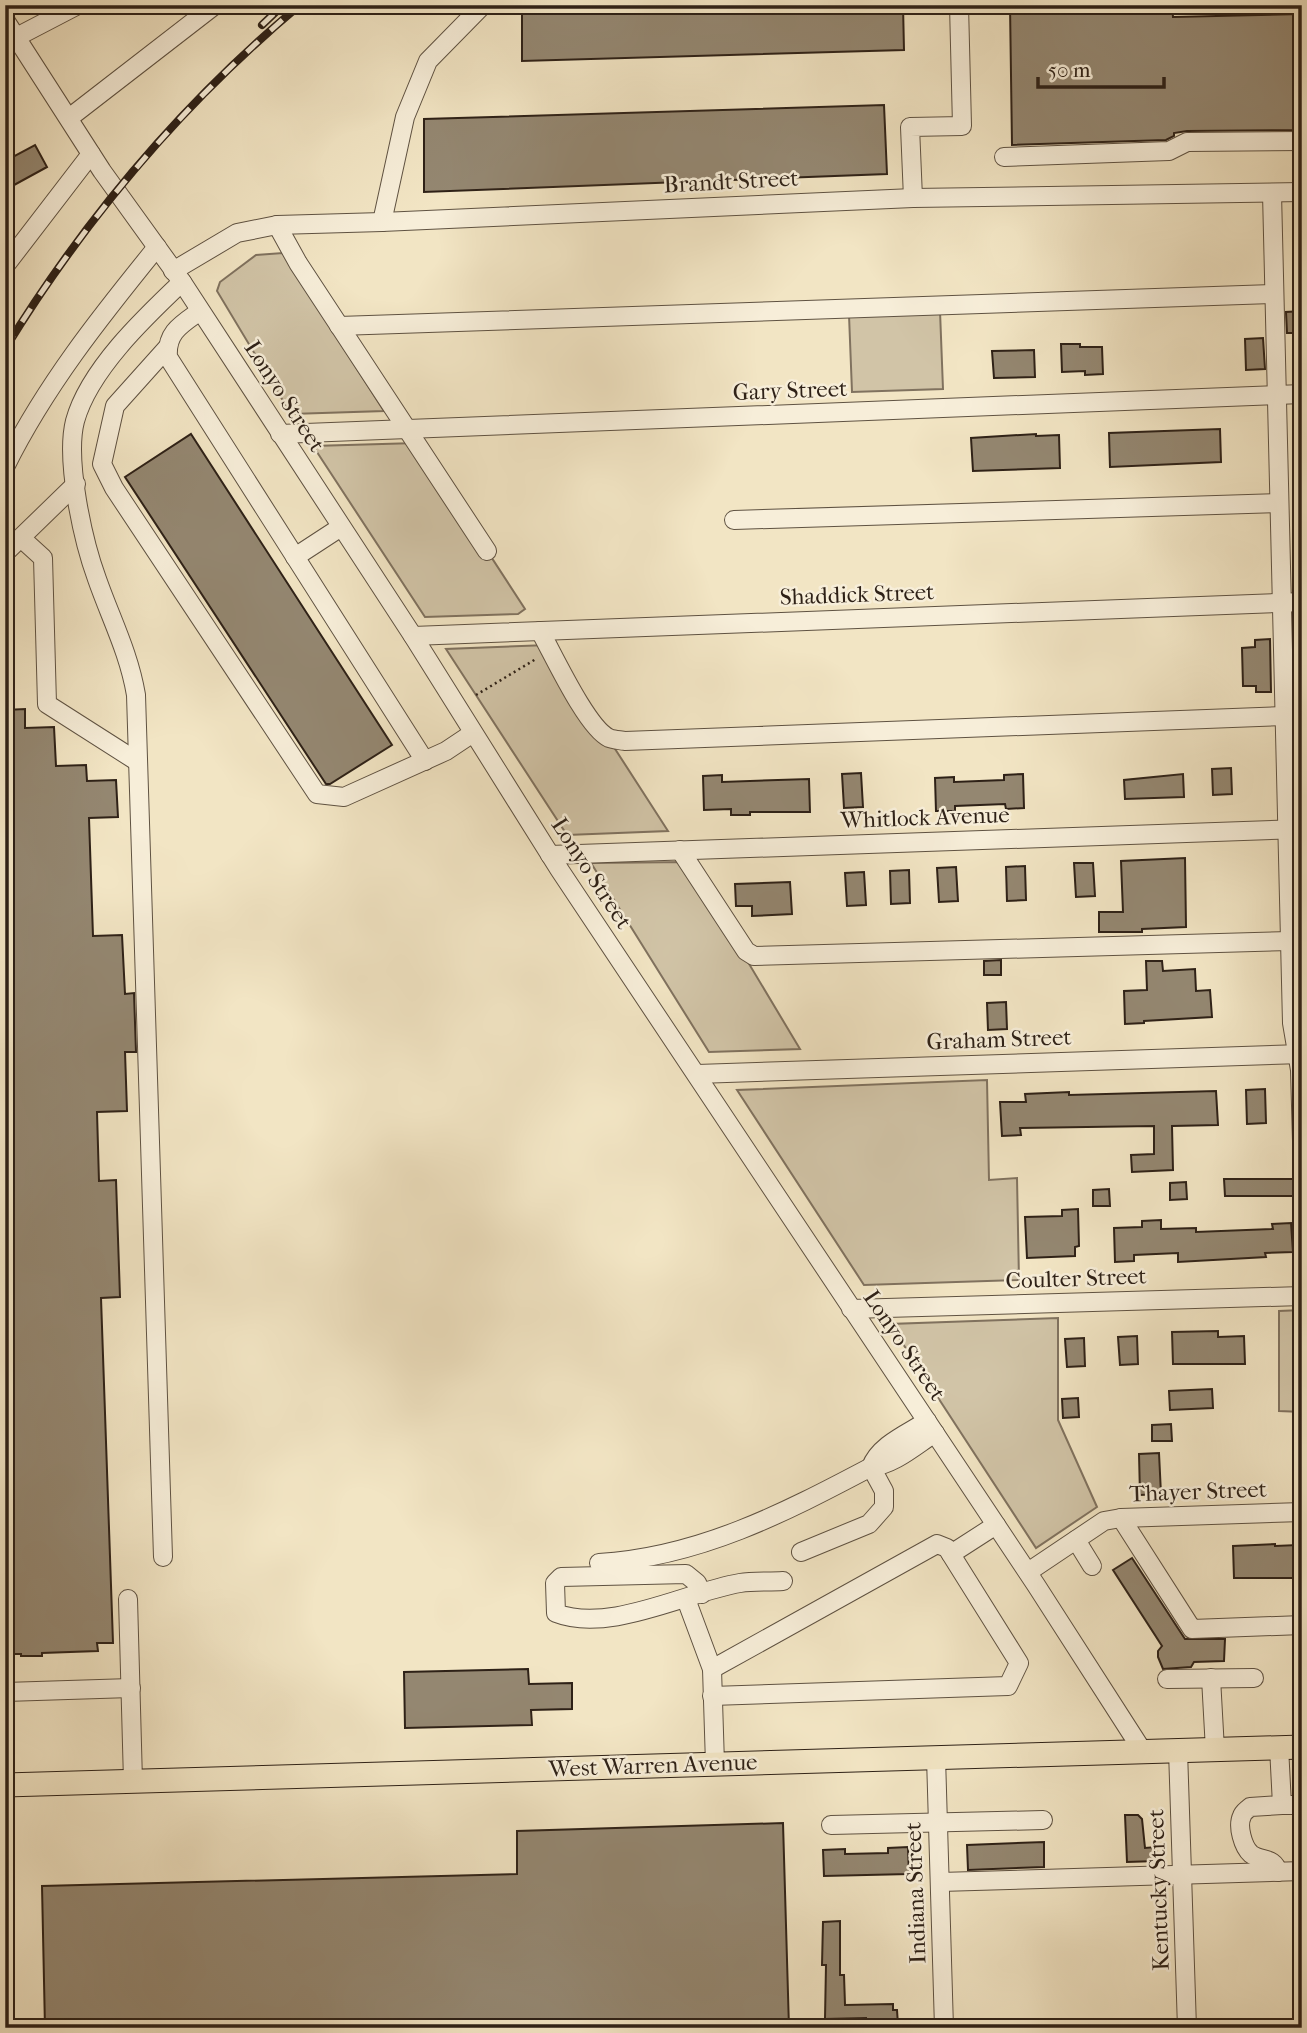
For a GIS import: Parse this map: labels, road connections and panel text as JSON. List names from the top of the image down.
{
  "streets": {
    "main road": ["West Warren Avenue"],
    "street": [
      "Brandt Street",
      "Gary Street",
      "Lonyo Street",
      "Shaddick Street",
      "Whitlock Avenue",
      "Graham Street",
      "Coulter Street",
      "Thayer Street",
      "Kentucky Street",
      "Indiana Street"
    ]
  },
  "crossings": [
    ["Brandt Street", "Lonyo Street"],
    ["Gary Street", "Lonyo Street"],
    ["Lonyo Street", "Shaddick Street"],
    ["Lonyo Street", "Whitlock Avenue"],
    ["Lonyo Street", "Graham Street"],
    ["Lonyo Street", "Coulter Street"],
    ["Lonyo Street", "Thayer Street"],
    ["Lonyo Street", "West Warren Avenue"],
    ["West Warren Avenue", "Kentucky Street"],
    ["West Warren Avenue", "Indiana Street"]
  ],
  "scale_bar": "50 m"
}
